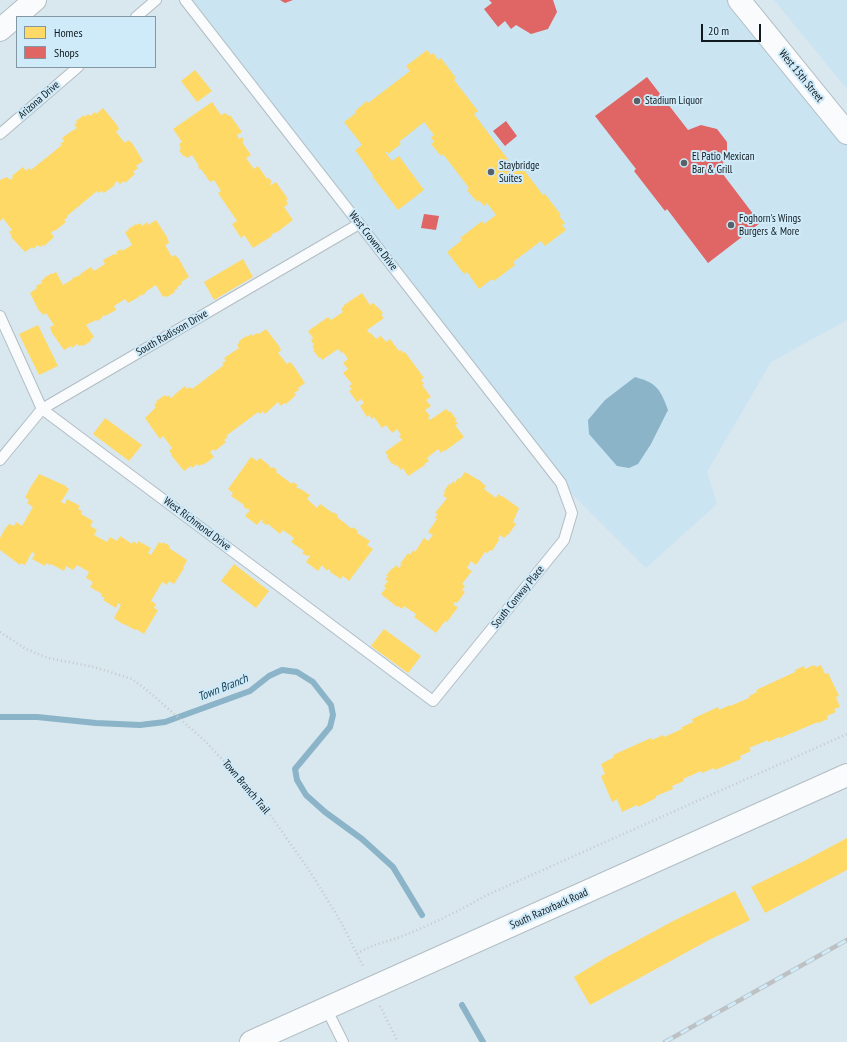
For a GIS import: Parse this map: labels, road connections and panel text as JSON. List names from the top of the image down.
{
  "streets": {
    "main road": ["West 15th Street", "South Razorback Road"],
    "lane": [
      "Arizona Drive",
      "West Crowne Drive",
      "South Radisson Drive",
      "West Richmond Drive",
      "South Conway Place"
    ],
    "path": ["Town Branch Trail"]
  },
  "crossings": [
    ["West Crowne Drive", "South Radisson Drive"],
    ["West Crowne Drive", "South Conway Place"],
    ["South Radisson Drive", "West Richmond Drive"],
    ["West Richmond Drive", "South Conway Place"],
    ["Town Branch Trail", "South Razorback Road"]
  ],
  "water": ["Town Branch"],
  "places": [
    "Stadium Liquor",
    "El Patio Mexican Bar & Grill",
    "Staybridge Suites",
    "Foghorn's Wings Burgers & More"
  ],
  "legend": ["Homes", "Shops"],
  "scale_bar": "20 m"
}
